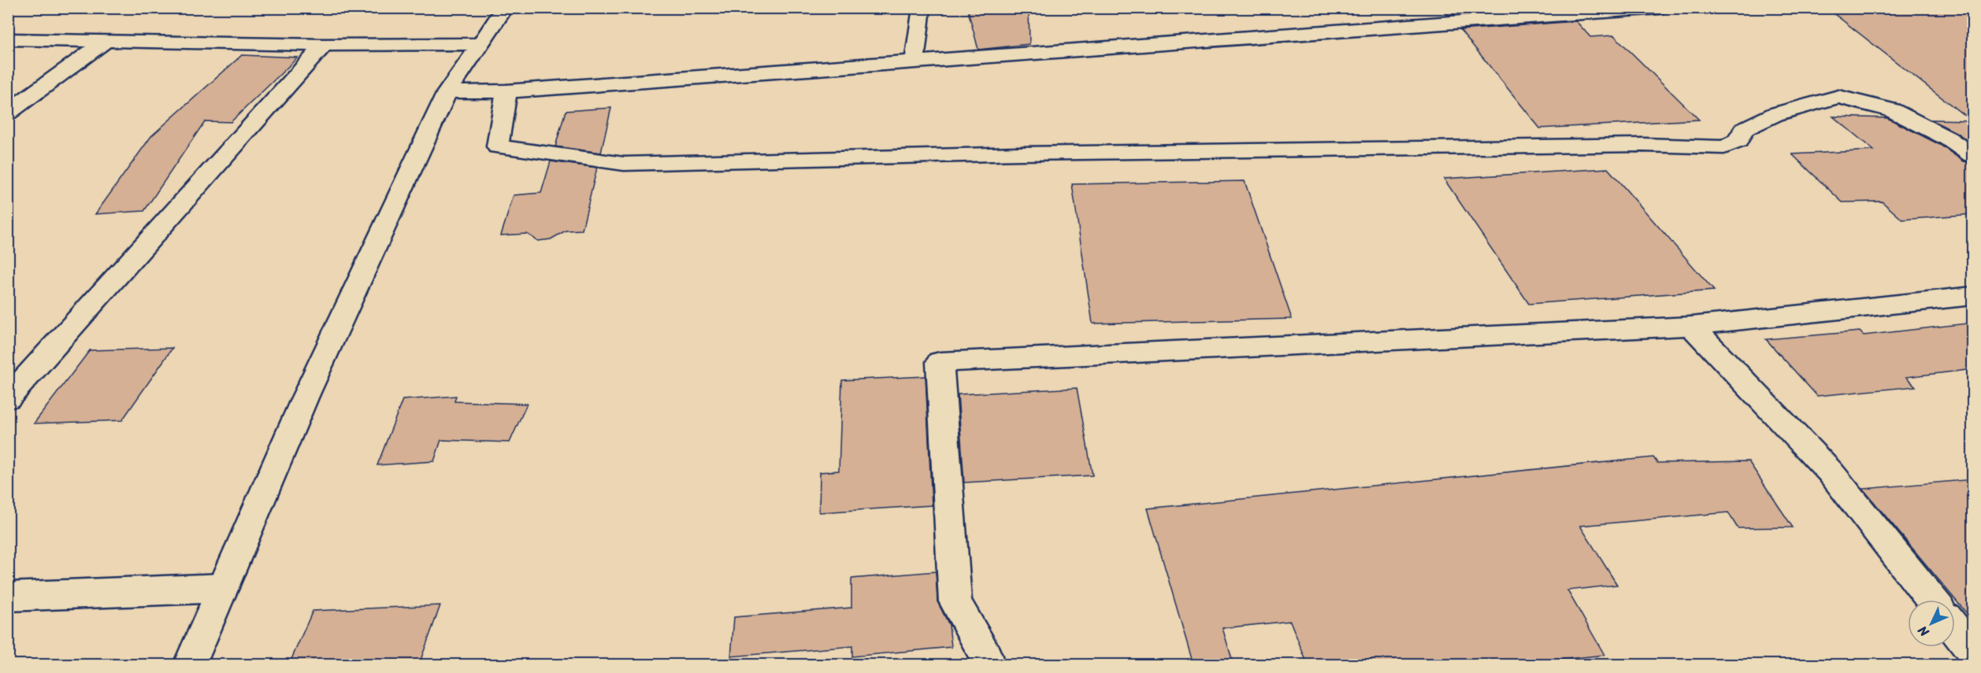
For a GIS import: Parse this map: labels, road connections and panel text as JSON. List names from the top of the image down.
{
  "north": "bottom left"
}
